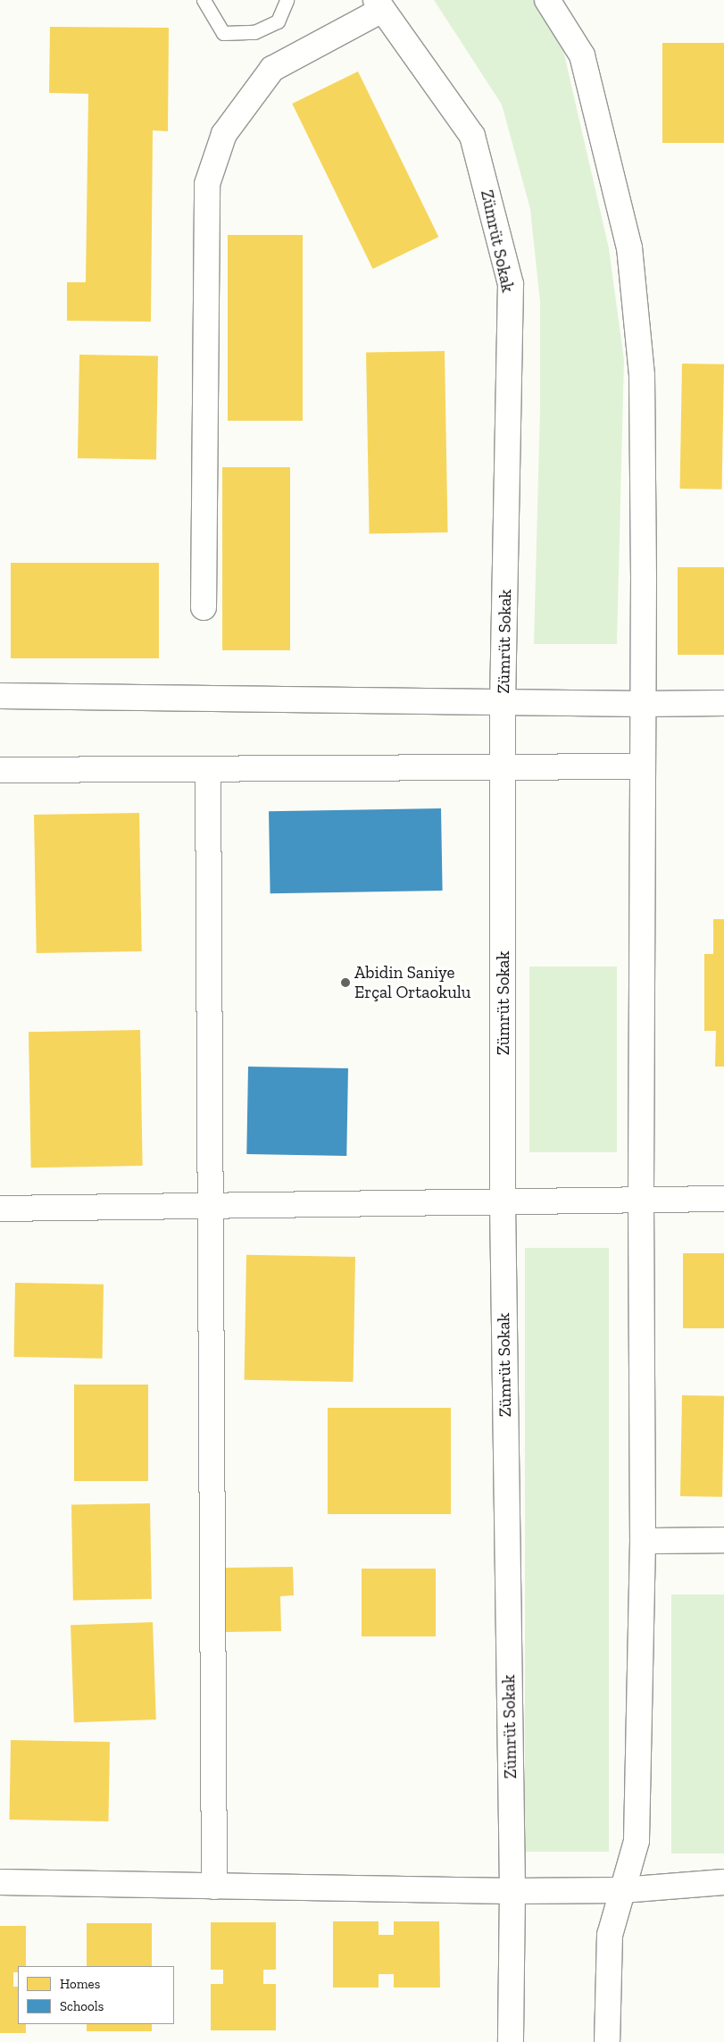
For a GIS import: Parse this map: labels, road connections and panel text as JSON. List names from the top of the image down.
{
  "streets": {
    "street": ["Zümrüt Sokak"]
  },
  "places": ["Abidin Saniye Erçal Ortaokulu"],
  "legend": ["Homes", "Schools"]
}
